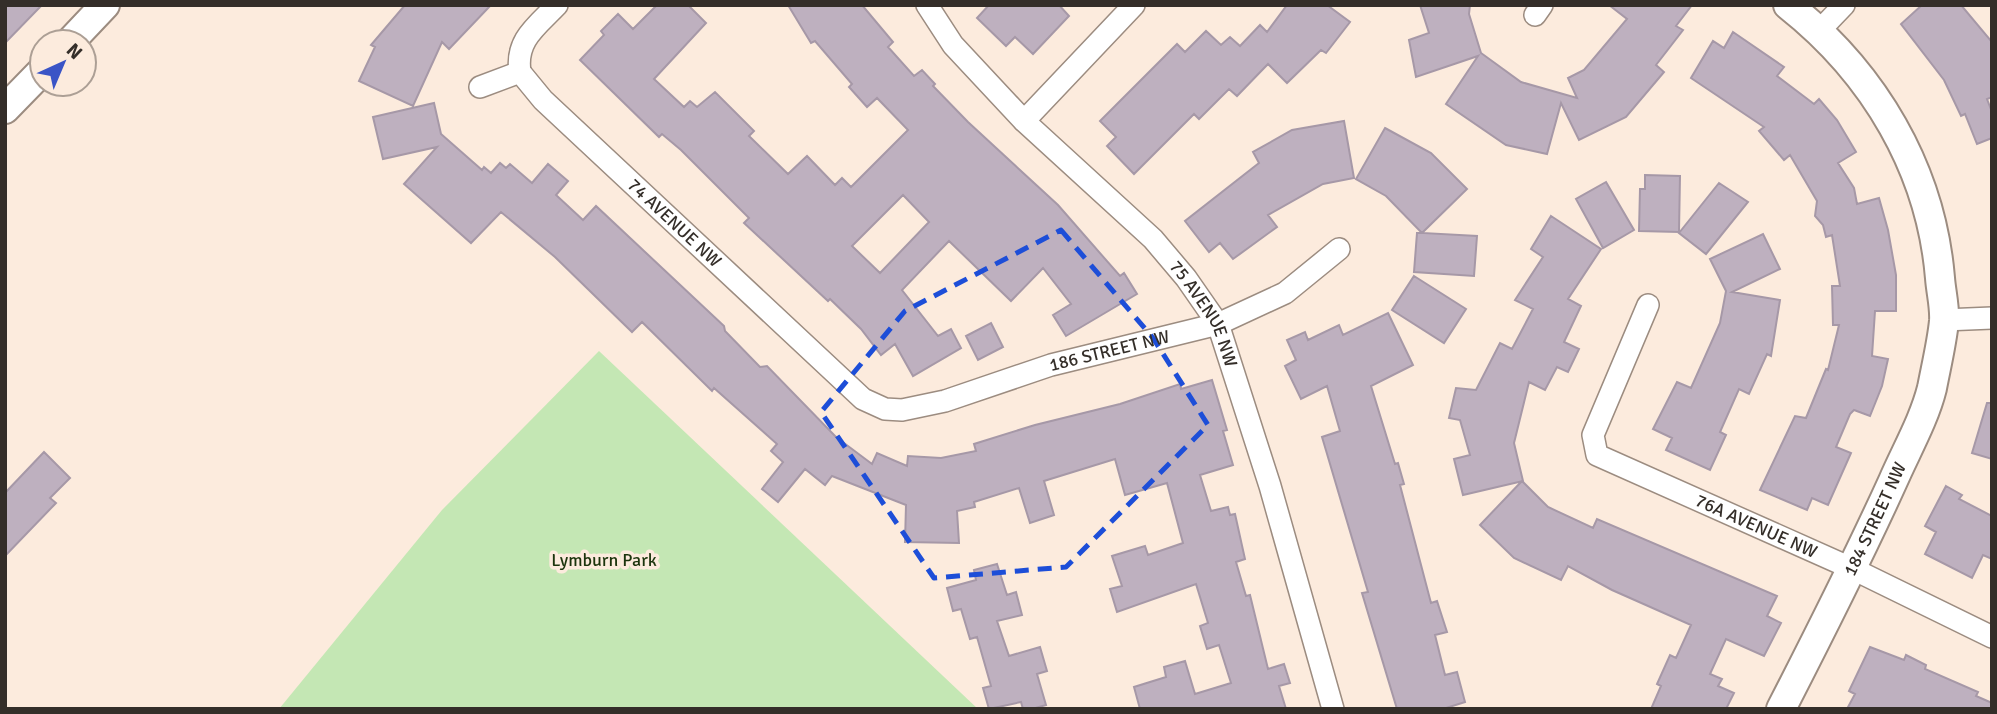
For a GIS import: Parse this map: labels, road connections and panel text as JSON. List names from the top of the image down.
{
  "streets": {
    "street": [
      "74 AVENUE NW",
      "75 AVENUE NW",
      "186 STREET NW",
      "184 STREET NW",
      "76A AVENUE NW"
    ]
  },
  "crossings": [
    ["74 AVENUE NW", "186 STREET NW"],
    ["75 AVENUE NW", "186 STREET NW"],
    ["184 STREET NW", "76A AVENUE NW"]
  ],
  "parks": ["Lymburn Park"],
  "north": "top right"
}
